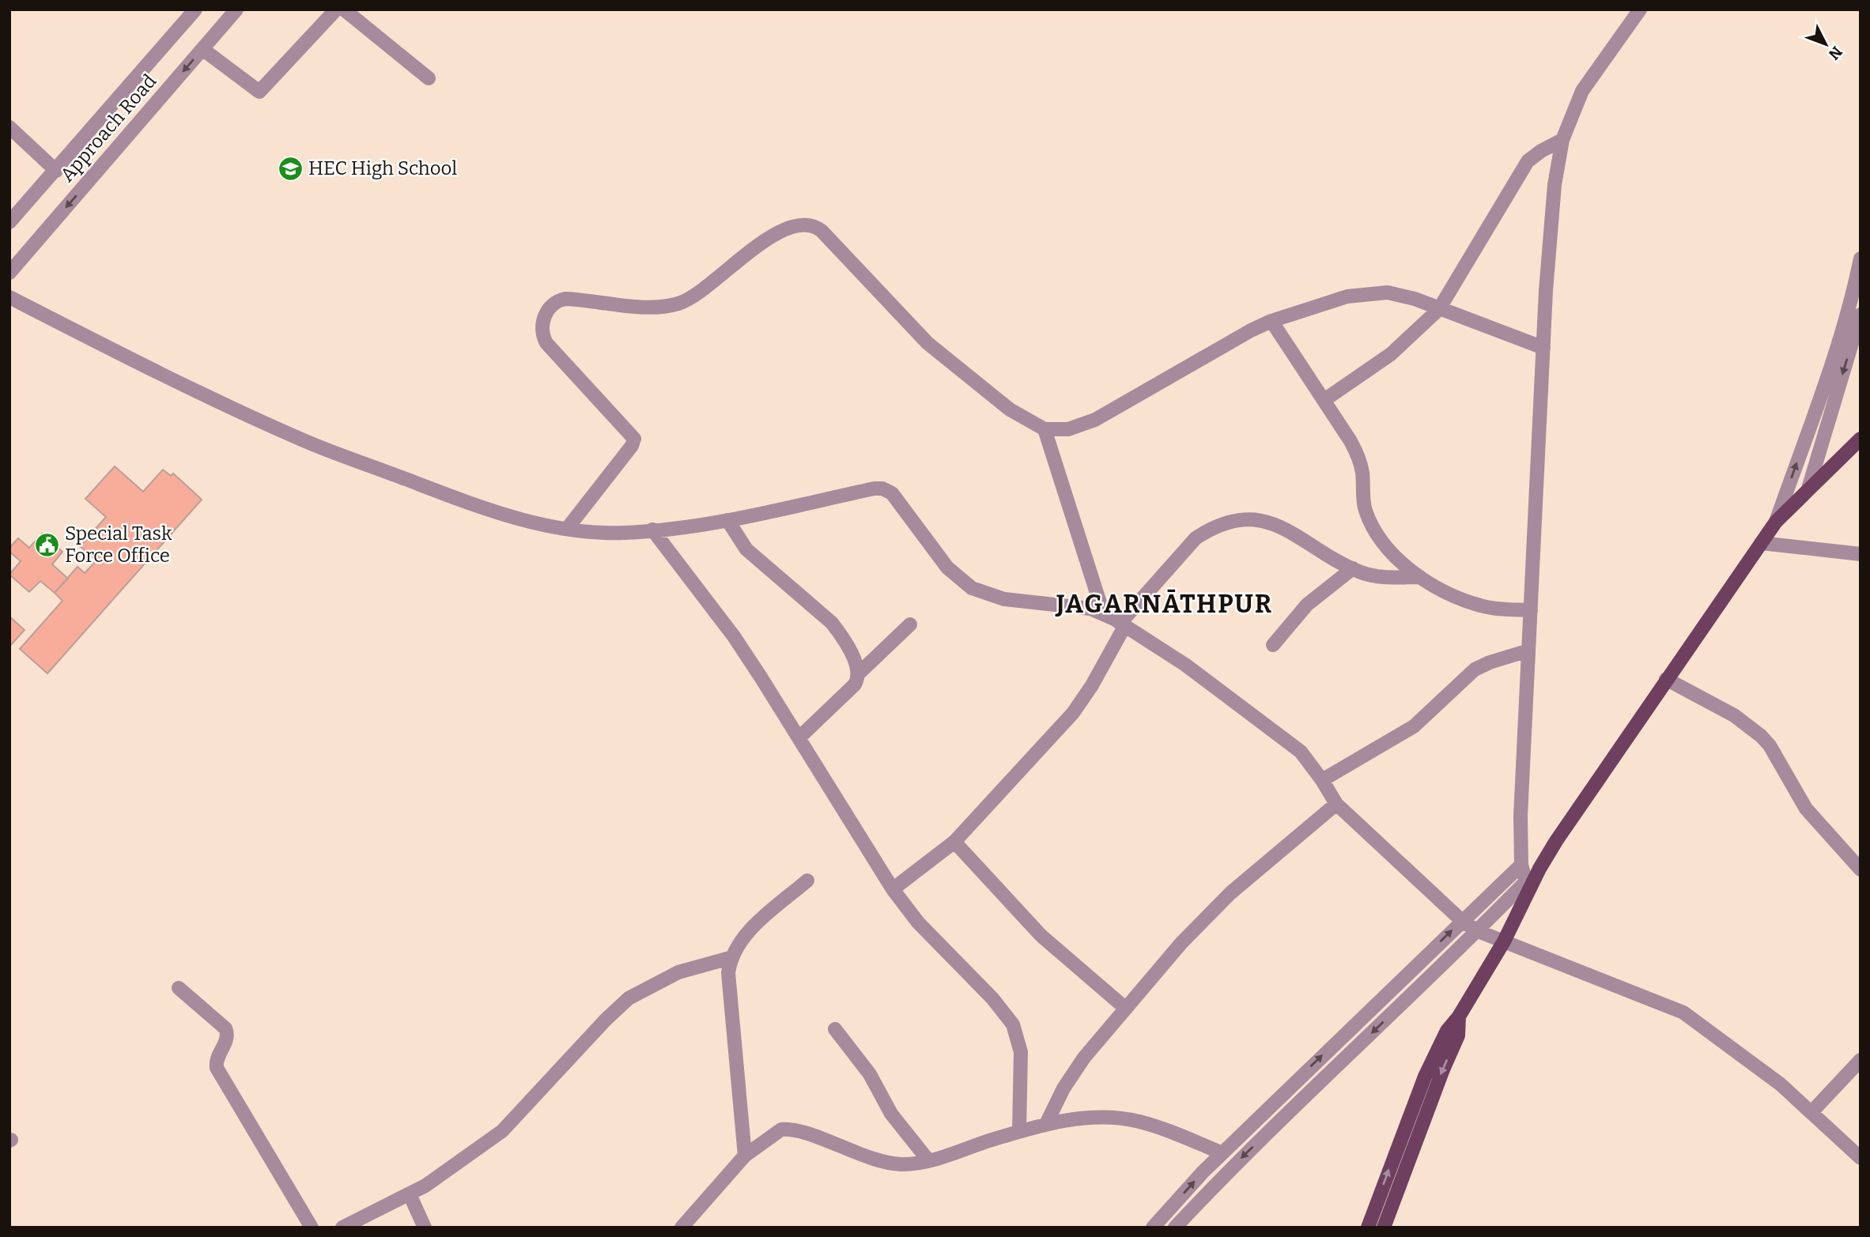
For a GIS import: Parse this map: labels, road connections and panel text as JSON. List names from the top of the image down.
{
  "streets": {
    "street": ["Approach Road"]
  },
  "districts": ["JAGARNĀTHPUR"],
  "places": {
    "school or university": ["HEC High School"],
    "public building": ["Special Task Force Office"]
  },
  "north": "bottom right"
}
